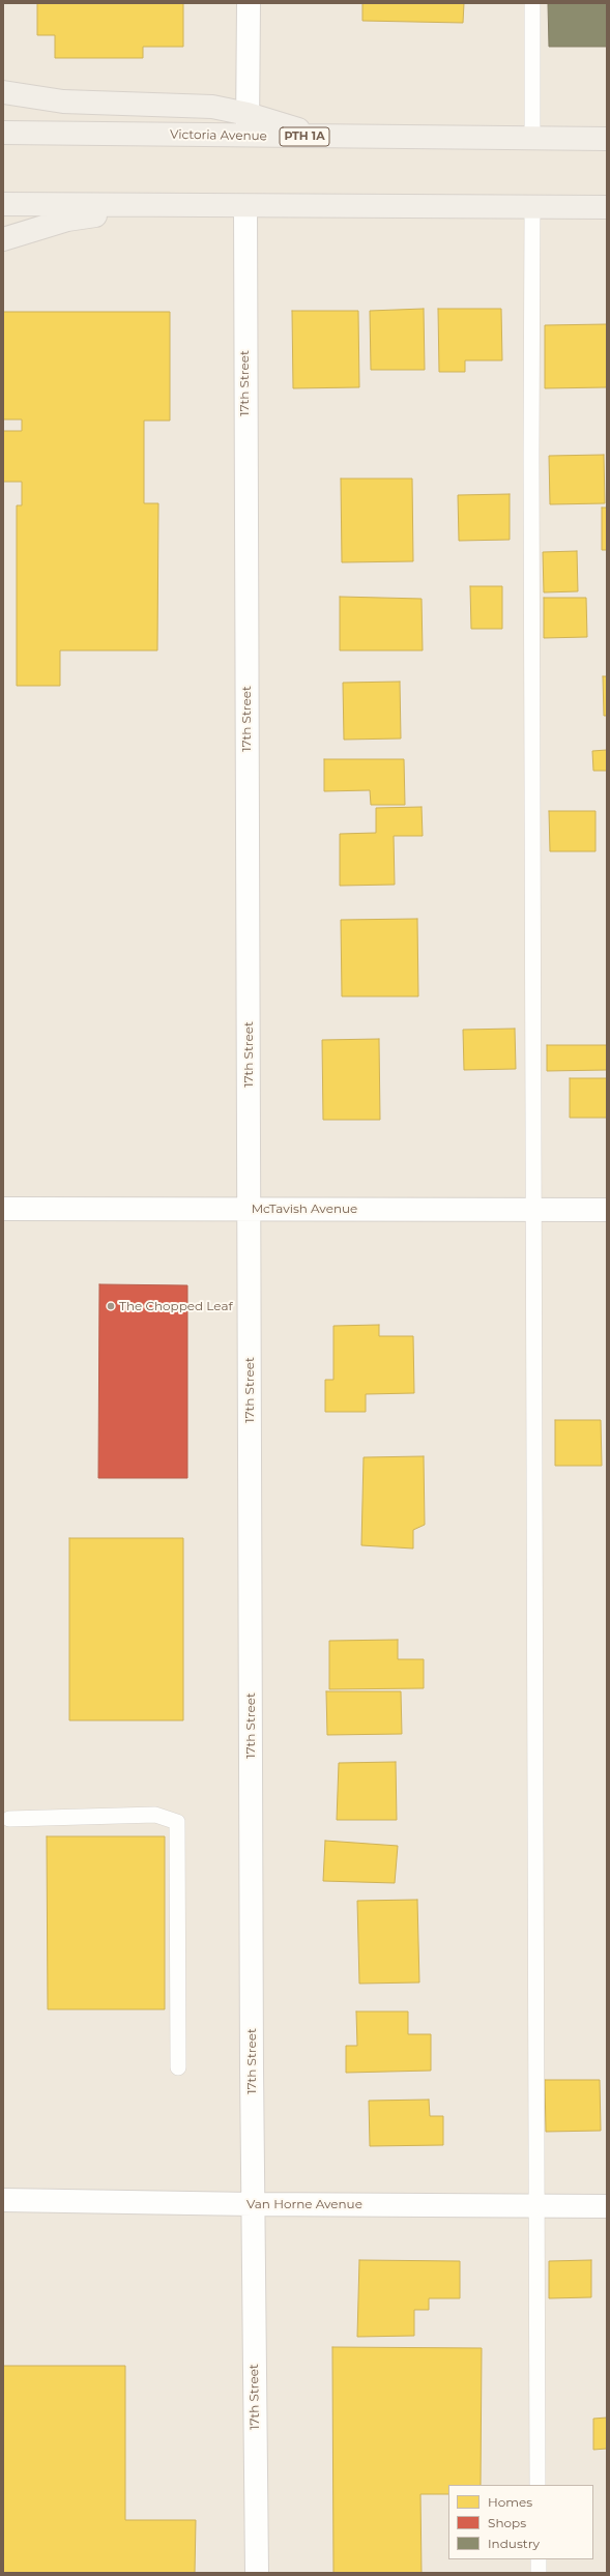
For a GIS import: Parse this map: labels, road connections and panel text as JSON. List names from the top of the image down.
{
  "streets": {
    "main road": ["Victoria Avenue", "PTH 1A"],
    "street": ["17th Street", "McTavish Avenue", "Van Horne Avenue"]
  },
  "crossings": [
    ["17th Street", "McTavish Avenue"],
    ["17th Street", "Van Horne Avenue"]
  ],
  "places": ["The Chopped Leaf"],
  "legend": ["Homes", "Shops", "Industry"]
}
